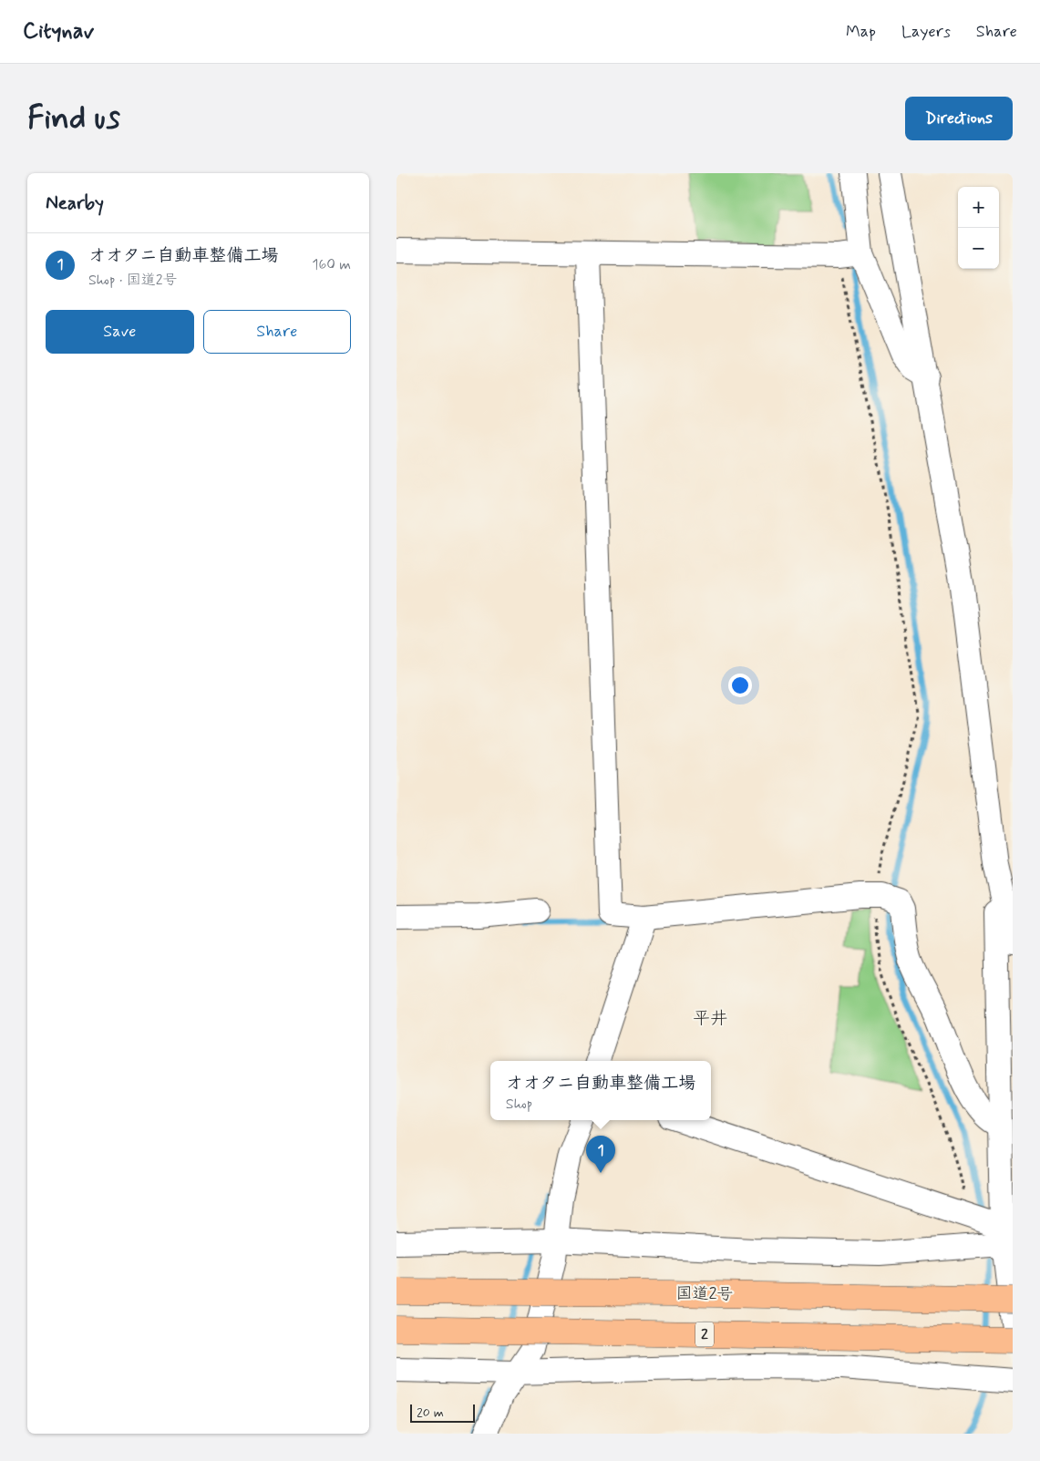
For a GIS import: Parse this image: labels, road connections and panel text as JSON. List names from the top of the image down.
{
  "streets": {
    "highway": ["国道2号", "2"]
  },
  "districts": ["平井"],
  "scale_bar": "20 m",
  "page": {
    "header": "Citynav",
    "nav": ["Map", "Layers", "Share"],
    "buttons": [
      "Directions",
      ["Save", "Share"]
    ],
    "title": "Find us",
    "heading": "Nearby",
    "map_buttons": ["+", "−"],
    "list": [
      {
        "mark": "1",
        "name": "オオタニ自動車整備工場",
        "note": "Shop · 国道2号",
        "value": "160 m"
      }
    ],
    "popup": ["オオタニ自動車整備工場", "Shop"],
    "pins": "1",
    "scale": "20 m"
  }
}
